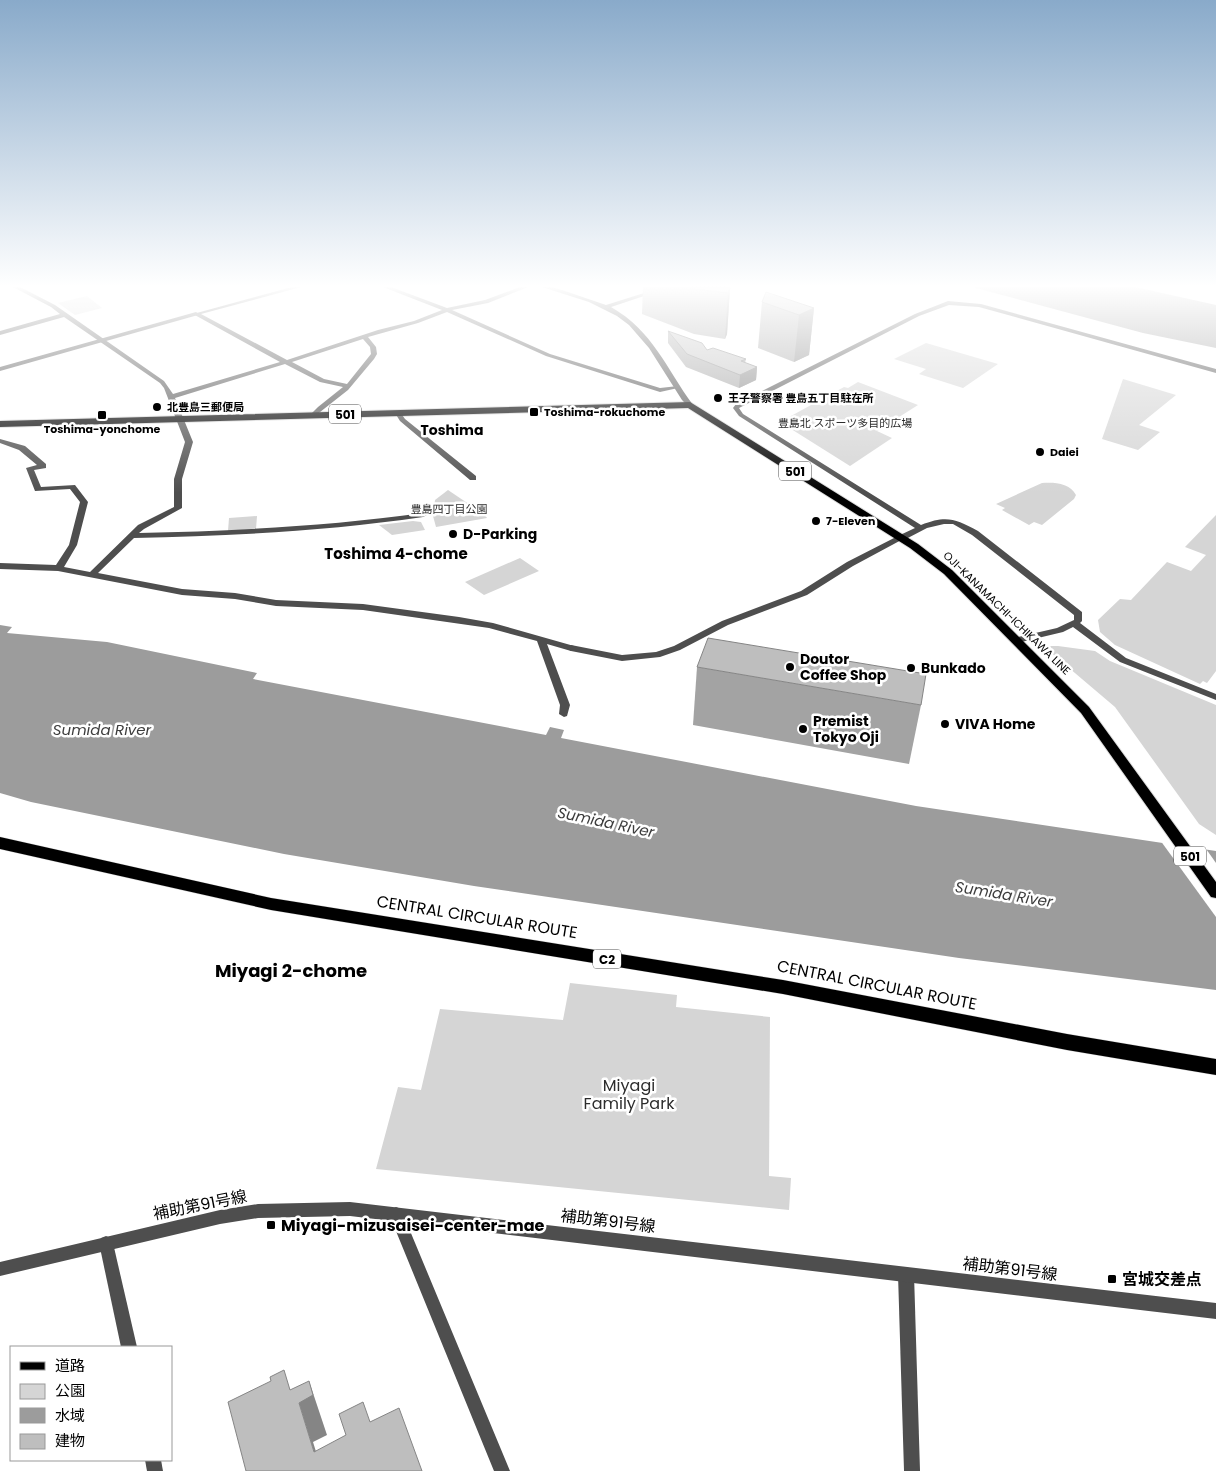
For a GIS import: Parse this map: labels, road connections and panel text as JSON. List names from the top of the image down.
{
  "streets": {
    "highway": ["CENTRAL CIRCULAR ROUTE", "C2"],
    "main road": ["501", "OJI-KANAMACHI-ICHIKAWA LINE"],
    "street": ["補助第91号線"]
  },
  "crossings": [
    ["501", "OJI-KANAMACHI-ICHIKAWA LINE"]
  ],
  "districts": ["Toshima", "Toshima 4-chome", "Miyagi 2-chome"],
  "water": ["Sumida River"],
  "parks": ["豊島北 スポーツ多目的広場", "豊島四丁目公園", "Miyagi Family Park"],
  "places": {
    "other": [
      "王子警察署 豊島五丁目駐在所",
      "北豊島三郵便局",
      "Daiei",
      "7-Eleven",
      "D-Parking",
      "Doutor Coffee Shop",
      "Bunkado",
      "VIVA Home",
      "Premist Tokyo Oji"
    ],
    "transit": [
      "Toshima-rokuchome",
      "Toshima-yonchome",
      "Miyagi-mizusaisei-center-mae",
      "宮城交差点"
    ]
  },
  "legend": [
    "道路",
    "公園",
    "水域",
    "建物"
  ]
}
